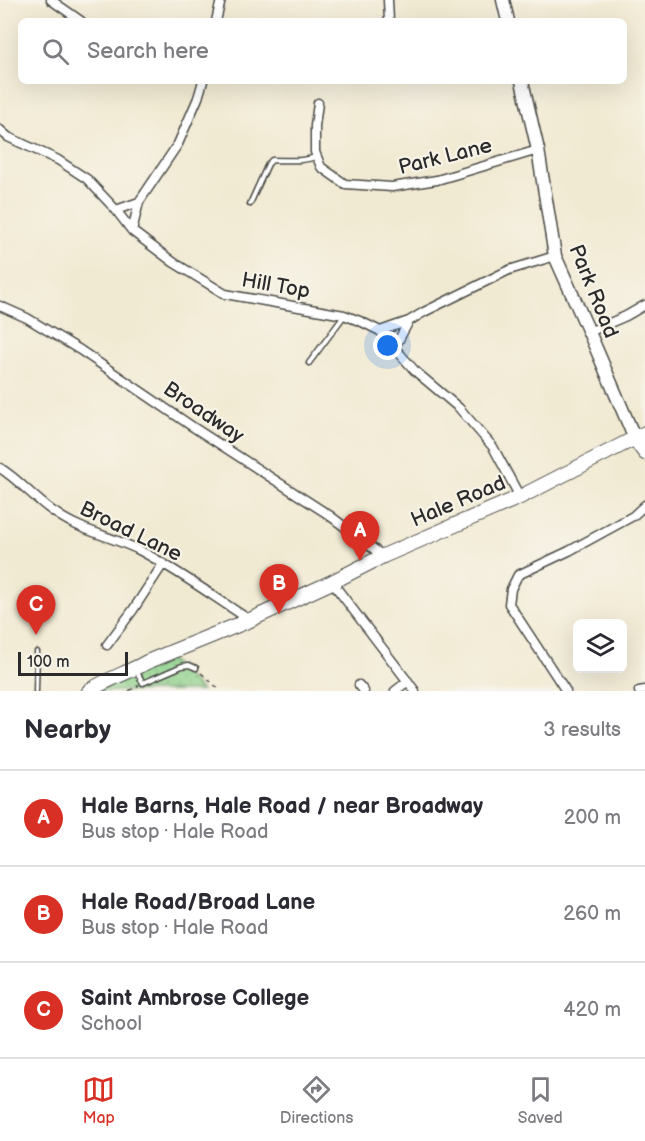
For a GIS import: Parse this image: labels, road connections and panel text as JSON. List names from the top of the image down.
{
  "streets": {
    "main road": ["Park Road", "Hale Road"],
    "street": [
      "Park Lane",
      "Hill Top",
      "Broadway",
      "Broad Lane"
    ]
  },
  "crossings": [
    ["Park Lane", "Park Road"],
    ["Hill Top", "Hale Road"],
    ["Park Road", "Hale Road"],
    ["Broadway", "Hale Road"],
    ["Hale Road", "Broad Lane"]
  ],
  "scale_bar": "100 m",
  "page": {
    "search": "Search here",
    "pins": ["A", "B", "C"],
    "scale": "100 m",
    "heading": ["Nearby", "3 results"],
    "list": [
      {
        "mark": "A",
        "name": "Hale Barns, Hale Road / near Broadway",
        "note": "Bus stop · Hale Road",
        "value": "200 m"
      },
      {
        "mark": "B",
        "name": "Hale Road/Broad Lane",
        "note": "Bus stop · Hale Road",
        "value": "260 m"
      },
      {
        "mark": "C",
        "name": "Saint Ambrose College",
        "note": "School",
        "value": "420 m"
      }
    ],
    "nav": ["Map", "Directions", "Saved"]
  }
}
